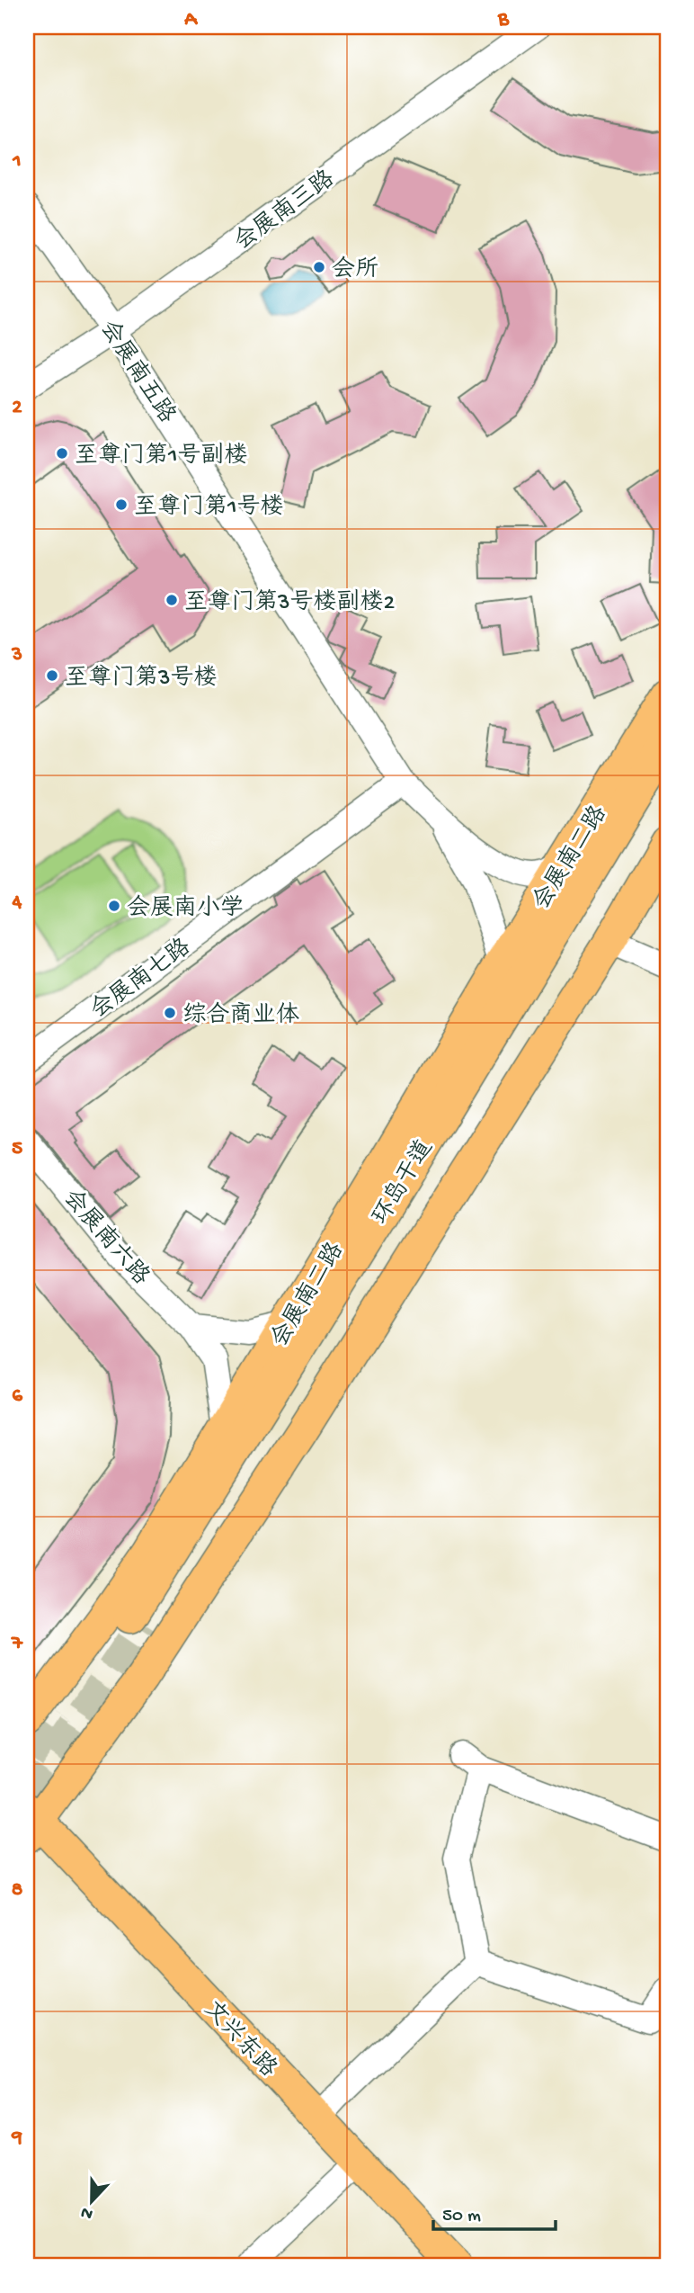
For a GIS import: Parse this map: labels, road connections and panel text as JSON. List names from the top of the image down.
{
  "streets": {
    "highway": ["环岛干道"],
    "main road": ["会展南二路", "文兴东路"],
    "street": [
      "会展南三路",
      "会展南五路",
      "会展南七路",
      "会展南六路"
    ]
  },
  "crossings": [
    ["会展南三路", "会展南五路"],
    ["会展南五路", "会展南七路"],
    ["会展南二路", "会展南六路"]
  ],
  "places": [
    "会所",
    "至尊门第1号副楼",
    "至尊门第1号楼",
    "至尊门第3号楼副楼2",
    "至尊门第3号楼",
    "会展南小学",
    "综合商业体"
  ],
  "scale_bar": "50 m",
  "north": "bottom",
  "grid": {
    "columns": ["A", "B"],
    "rows": [
      "1",
      "2",
      "3",
      "4",
      "5",
      "6",
      "7",
      "8",
      "9"
    ]
  }
}
